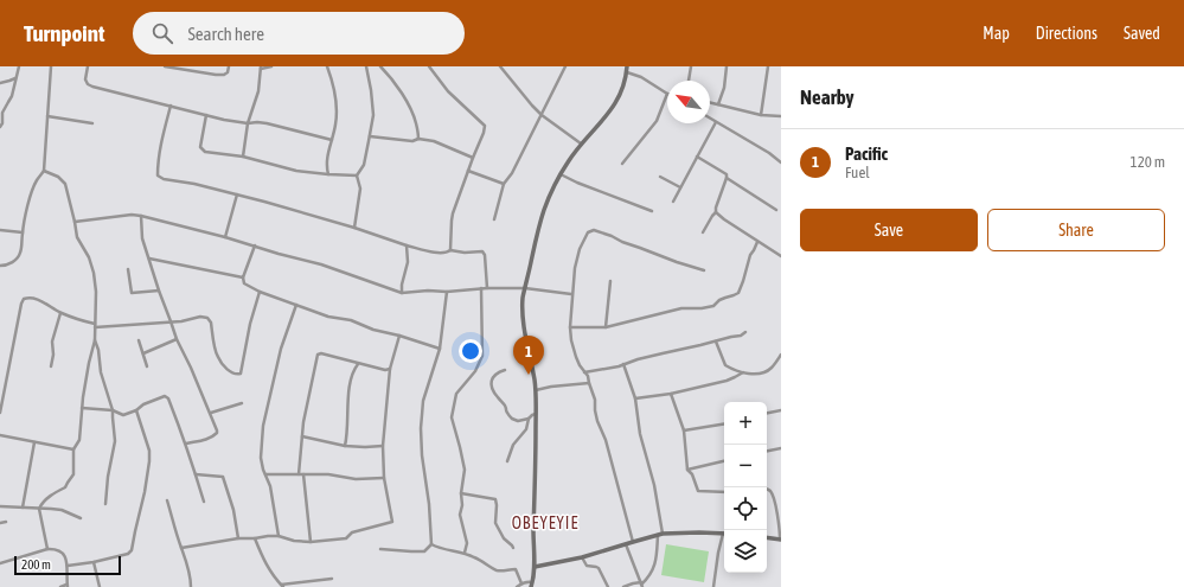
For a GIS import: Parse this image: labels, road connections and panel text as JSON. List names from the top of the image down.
{
  "districts": ["OBEYEYIE"],
  "scale_bar": "200 m",
  "north": "top left",
  "page": {
    "header": "Turnpoint",
    "search": "Search here",
    "nav": ["Map", "Directions", "Saved"],
    "heading": "Nearby",
    "list": [
      {
        "mark": "1",
        "name": "Pacific",
        "note": "Fuel",
        "value": "120 m"
      }
    ],
    "buttons": ["Save", "Share"],
    "pins": "1",
    "map_buttons": ["+", "−"],
    "scale": "200 m"
  }
}
